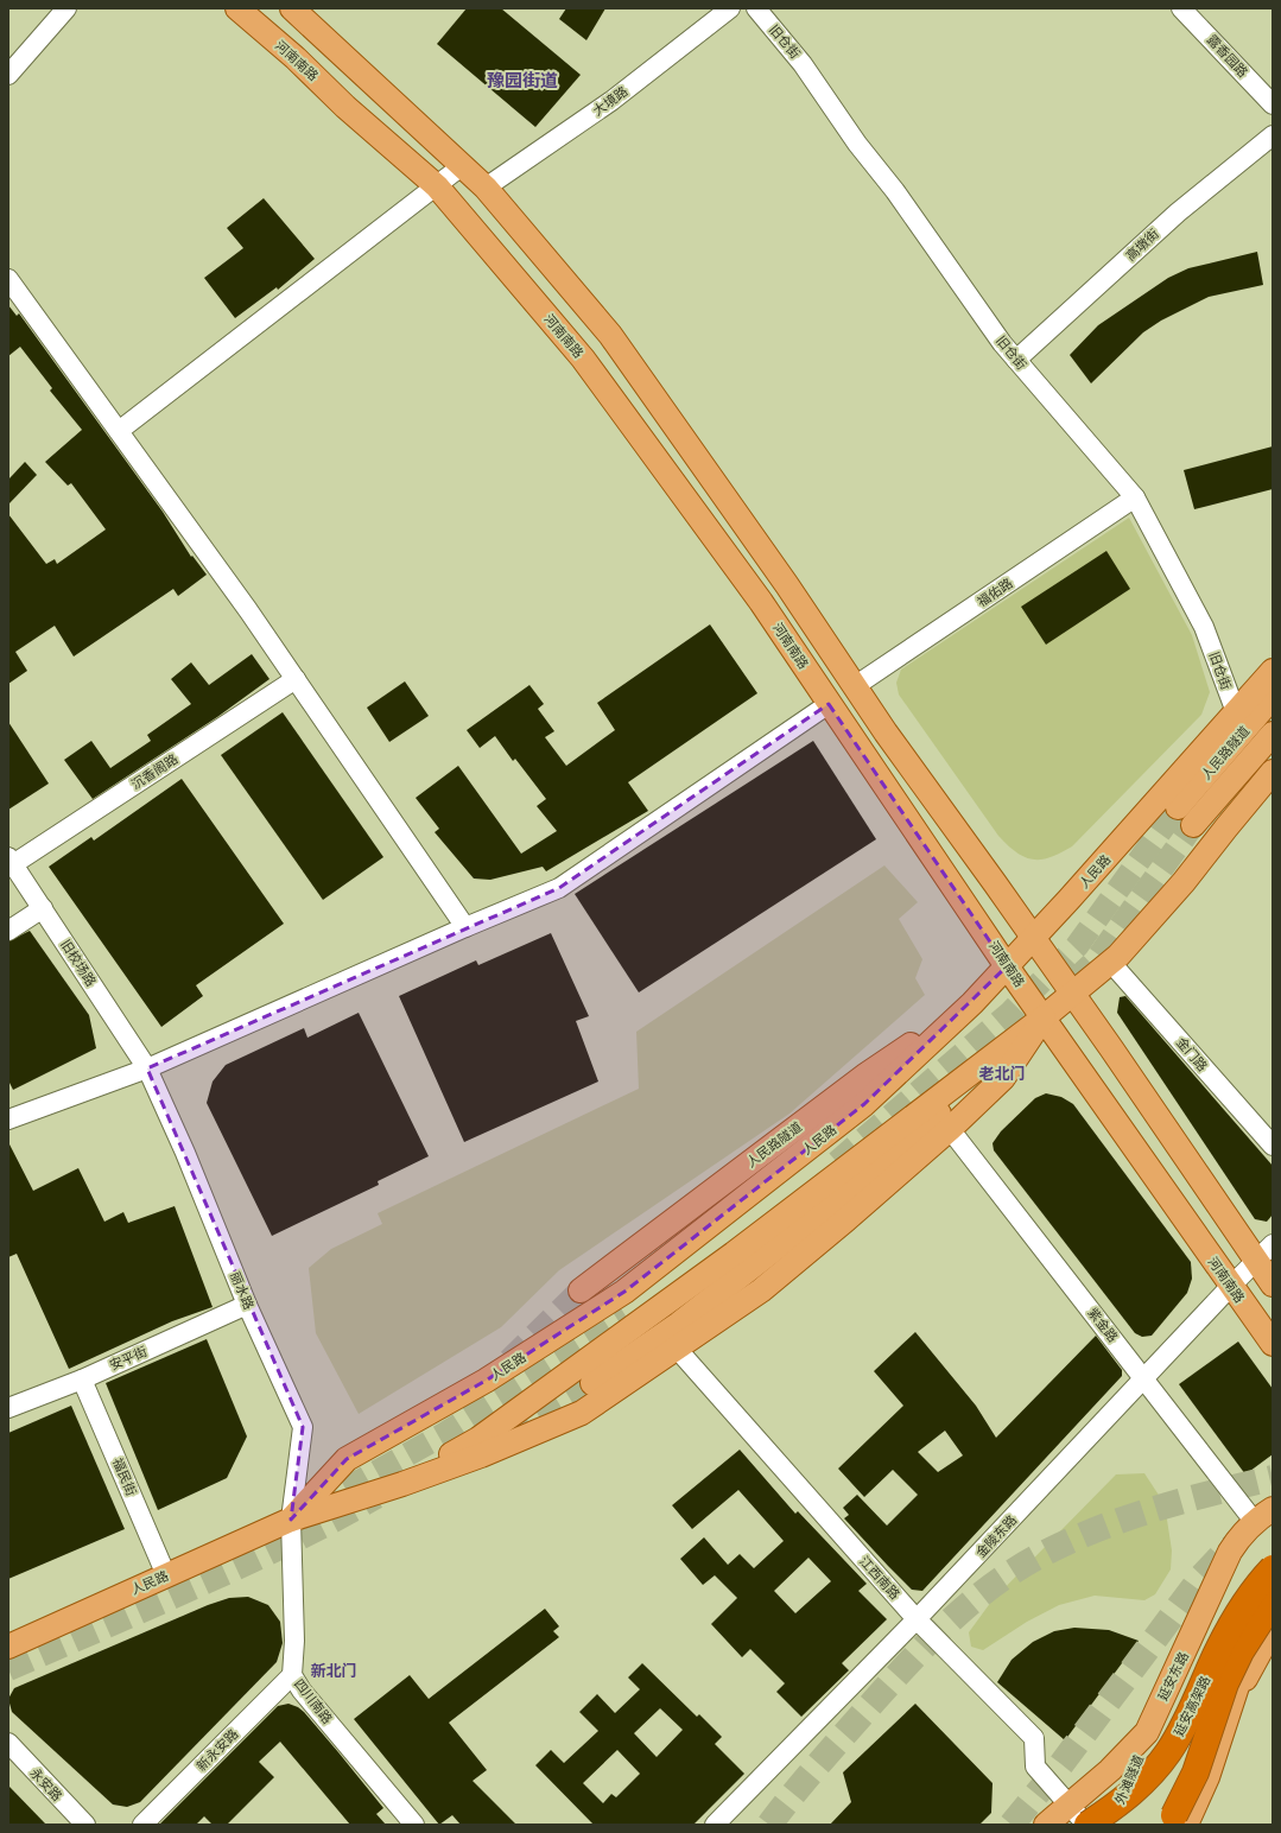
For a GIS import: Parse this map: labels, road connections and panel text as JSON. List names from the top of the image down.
{
  "streets": {
    "highway": ["延安高架路"],
    "main road": [
      "河南南路",
      "人民路隧道",
      "人民路",
      "延安东路",
      "外滩隧道"
    ],
    "street": [
      "旧仓街",
      "露香园路",
      "大境路",
      "高墩街",
      "福佑路",
      "沉香阁路",
      "旧校场路",
      "金门路",
      "丽水路",
      "紫金路",
      "安平街",
      "福民街",
      "金陵东路",
      "江西南路",
      "四川南路",
      "新永安路",
      "永安路"
    ]
  },
  "crossings": [
    ["旧仓街", "高墩街"],
    ["旧仓街", "福佑路"],
    ["旧仓街", "人民路"],
    ["河南南路", "人民路"],
    ["河南南路", "金陵东路"],
    ["人民路隧道", "人民路"],
    ["沉香阁路", "旧校场路"],
    ["人民路", "金门路"],
    ["人民路", "丽水路"],
    ["人民路", "紫金路"],
    ["人民路", "福民街"],
    ["人民路", "江西南路"],
    ["人民路", "四川南路"],
    ["旧校场路", "丽水路"],
    ["丽水路", "安平街"],
    ["丽水路", "四川南路"],
    ["紫金路", "金陵东路"],
    ["紫金路", "延安东路"],
    ["安平街", "福民街"],
    ["金陵东路", "江西南路"],
    ["江西南路", "延安东路"],
    ["江西南路", "延安高架路"],
    ["延安东路", "外滩隧道"],
    ["四川南路", "新永安路"]
  ],
  "districts": ["豫园街道", "老北门", "新北门"]
}
